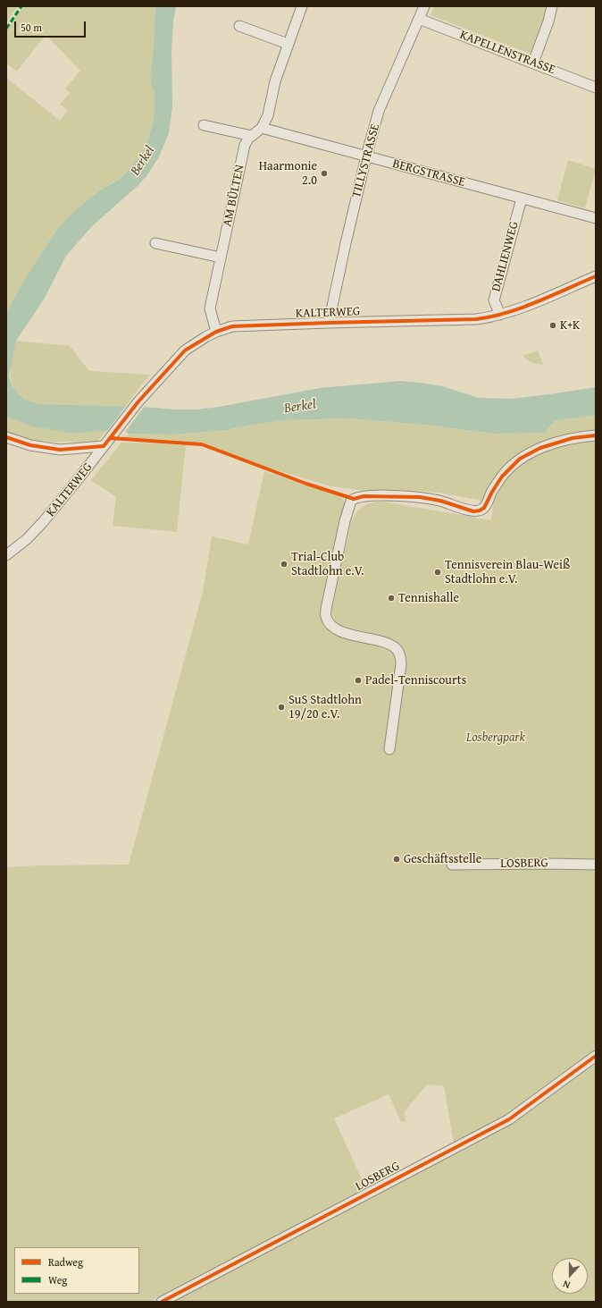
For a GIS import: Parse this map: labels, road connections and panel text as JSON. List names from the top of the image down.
{
  "streets": {
    "street": [
      "KAPELLENSTRASSE",
      "TILLYSTRASSE",
      "BERGSTRASSE",
      "AM BÜLTEN",
      "DAHLIENWEG",
      "KALTERWEG",
      "LOSBERG"
    ]
  },
  "crossings": [
    ["KAPELLENSTRASSE", "TILLYSTRASSE"],
    ["TILLYSTRASSE", "BERGSTRASSE"],
    ["TILLYSTRASSE", "KALTERWEG"],
    ["BERGSTRASSE", "AM BÜLTEN"],
    ["BERGSTRASSE", "DAHLIENWEG"],
    ["AM BÜLTEN", "KALTERWEG"],
    ["DAHLIENWEG", "KALTERWEG"]
  ],
  "water": ["Berkel"],
  "parks": ["Losbergpark"],
  "places": [
    "Haarmonie 2.0",
    "K+K",
    "Trial-Club Stadtlohn e.V.",
    "Tennisverein Blau-Weiß Stadtlohn e.V.",
    "Tennishalle",
    "Padel-Tenniscourts",
    "SuS Stadtlohn 19/20 e.V.",
    "Geschäftsstelle"
  ],
  "legend": ["Radweg", "Weg"],
  "scale_bar": "50 m",
  "north": "bottom"
}
